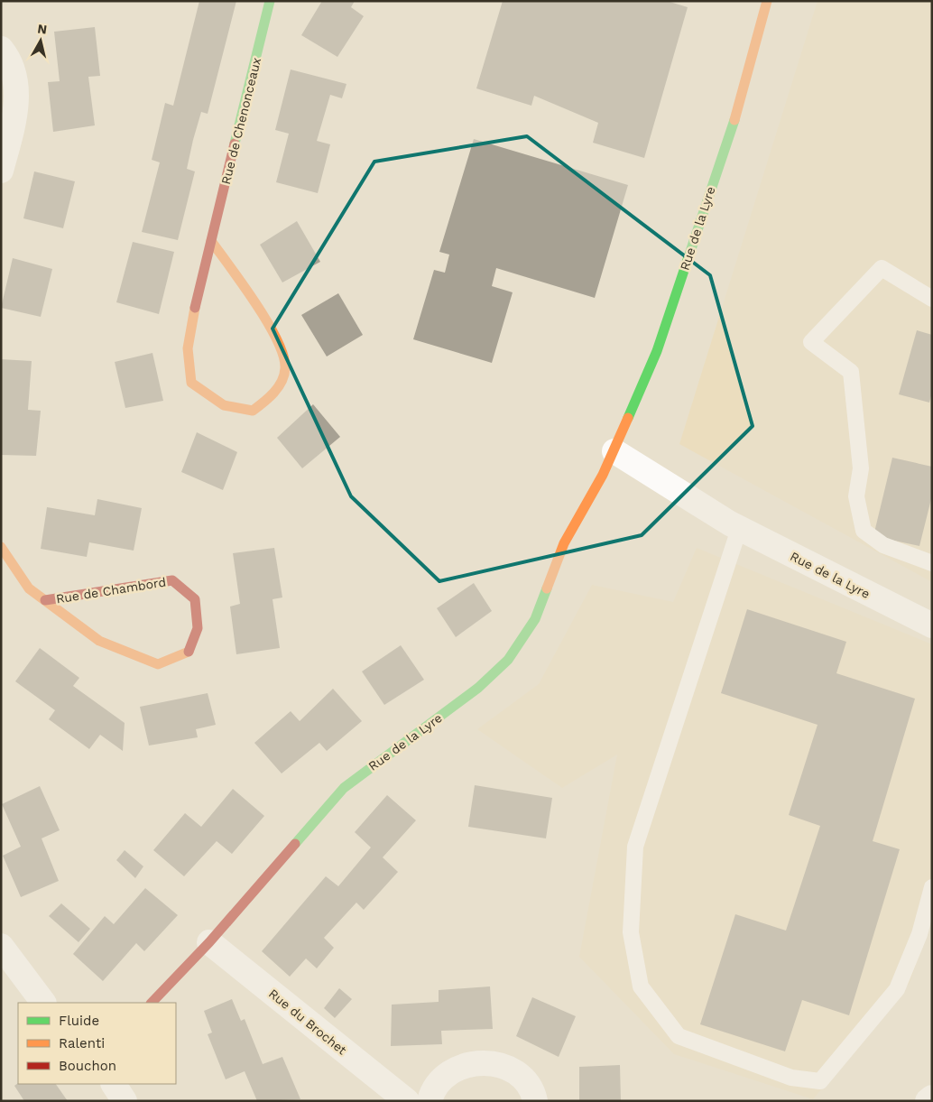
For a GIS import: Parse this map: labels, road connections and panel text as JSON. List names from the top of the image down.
{
  "streets": {
    "street": [
      "Rue de Chenonceaux",
      "Rue de la Lyre",
      "Rue de Chambord",
      "Rue du Brochet"
    ]
  },
  "crossings": [
    ["Rue de la Lyre", "Rue du Brochet"]
  ],
  "legend": ["Fluide", "Ralenti", "Bouchon"],
  "north": "top"
}
